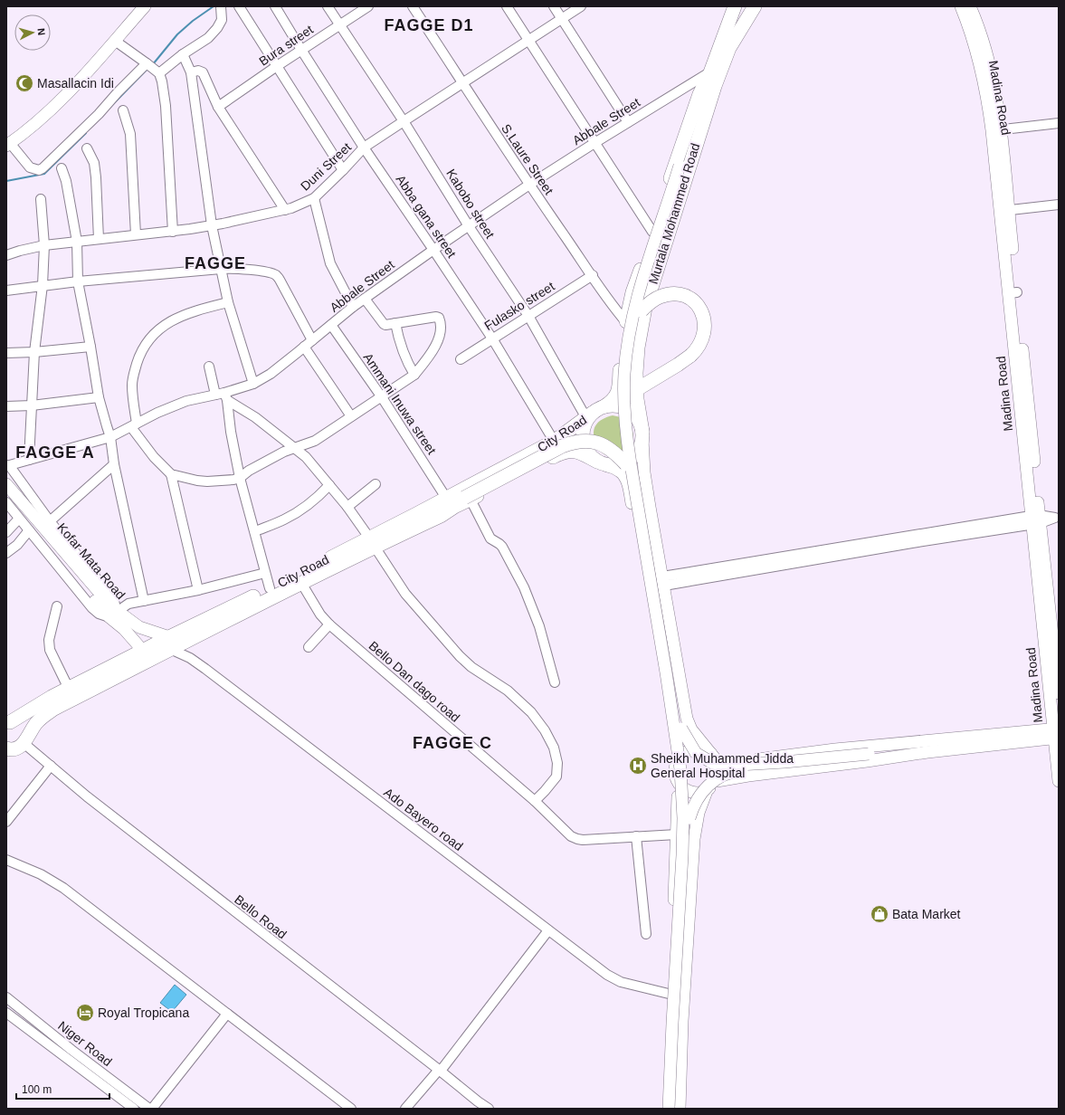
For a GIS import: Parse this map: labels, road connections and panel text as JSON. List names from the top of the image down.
{
  "streets": {
    "highway": ["Murtala Mohammed Road", "City Road"],
    "main road": ["Madina Road", "Kofar Mata Road"],
    "street": [
      "Bura street",
      "Abbale Street",
      "S.Laure Street",
      "Duni Street",
      "Kabobo street",
      "Abba gana street",
      "Fulasko street",
      "Ammani Inuwa street",
      "Bello Dan dago road",
      "Ado Bayero road",
      "Bello Road",
      "Niger Road"
    ]
  },
  "crossings": [
    ["Bura street", "Kabobo street"],
    ["Bura street", "Abba gana street"],
    ["Abbale Street", "S.Laure Street"],
    ["Abbale Street", "Kabobo street"],
    ["Abbale Street", "Murtala Mohammed Road"],
    ["Abbale Street", "Abba gana street"],
    ["Abbale Street", "Ammani Inuwa street"],
    ["S.Laure Street", "Duni Street"],
    ["S.Laure Street", "Murtala Mohammed Road"],
    ["S.Laure Street", "Fulasko street"],
    ["Duni Street", "Kabobo street"],
    ["Duni Street", "Abba gana street"],
    ["Kabobo street", "Murtala Mohammed Road"],
    ["Kabobo street", "Fulasko street"],
    ["Kabobo street", "City Road"],
    ["Murtala Mohammed Road", "City Road"],
    ["Abba gana street", "Fulasko street"],
    ["Abba gana street", "City Road"],
    ["Ammani Inuwa street", "City Road"],
    ["City Road", "Kofar Mata Road"],
    ["City Road", "Bello Dan dago road"],
    ["City Road", "Ado Bayero road"],
    ["City Road", "Bello Road"],
    ["Kofar Mata Road", "Ado Bayero road"]
  ],
  "districts": [
    "FAGGE D1",
    "FAGGE",
    "FAGGE A",
    "FAGGE C"
  ],
  "places": {
    "mosque": ["Masallacin Idi"],
    "hospital": ["Sheikh Muhammed Jidda General Hospital"],
    "shop": ["Bata Market"],
    "hotel": ["Royal Tropicana"]
  },
  "scale_bar": "100 m",
  "north": "right"
}
